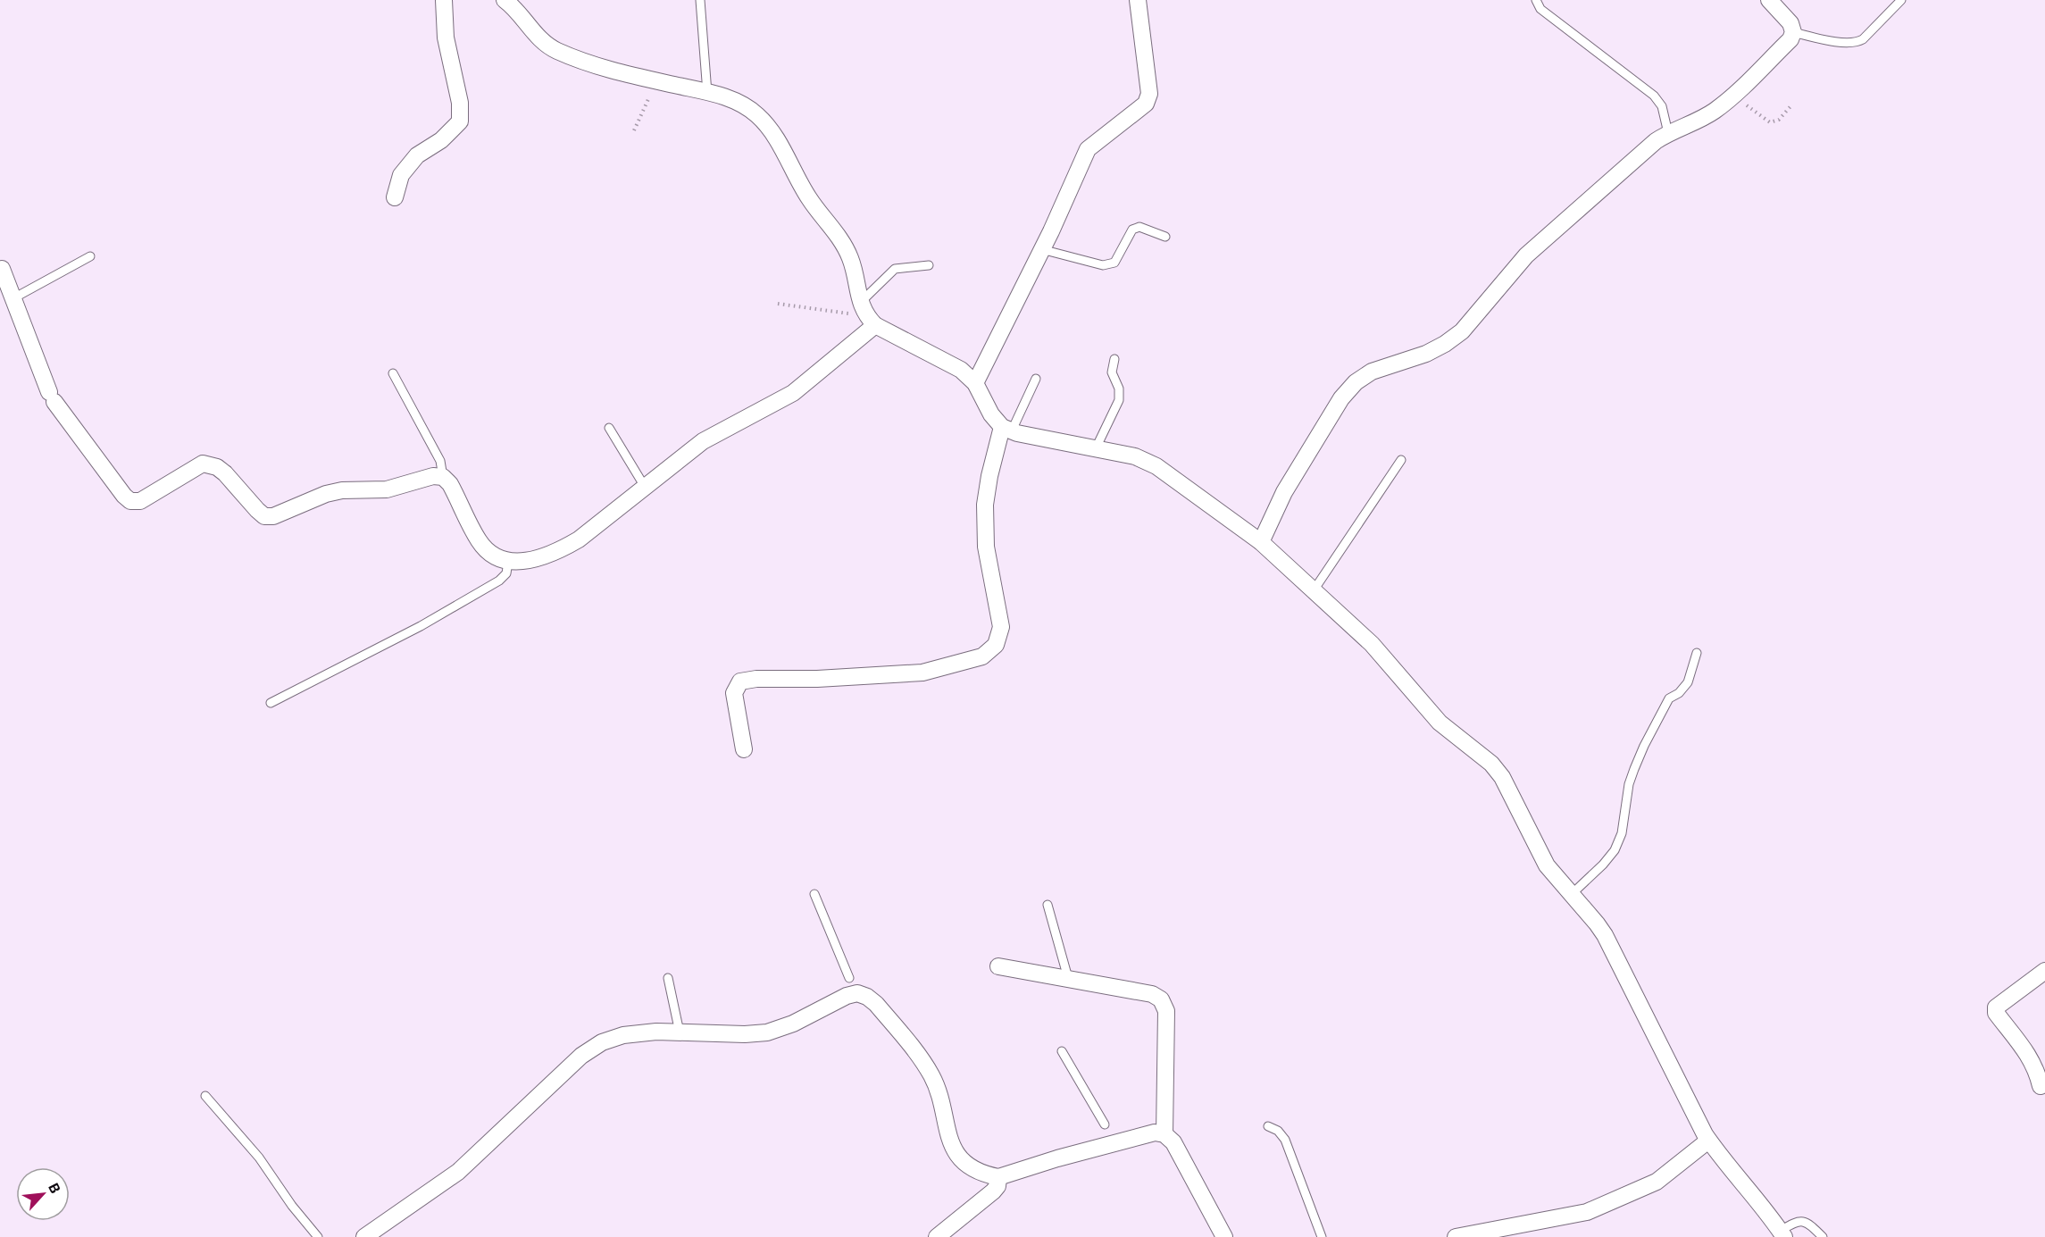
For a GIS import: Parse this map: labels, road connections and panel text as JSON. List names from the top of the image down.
{
  "north": "top right"
}
